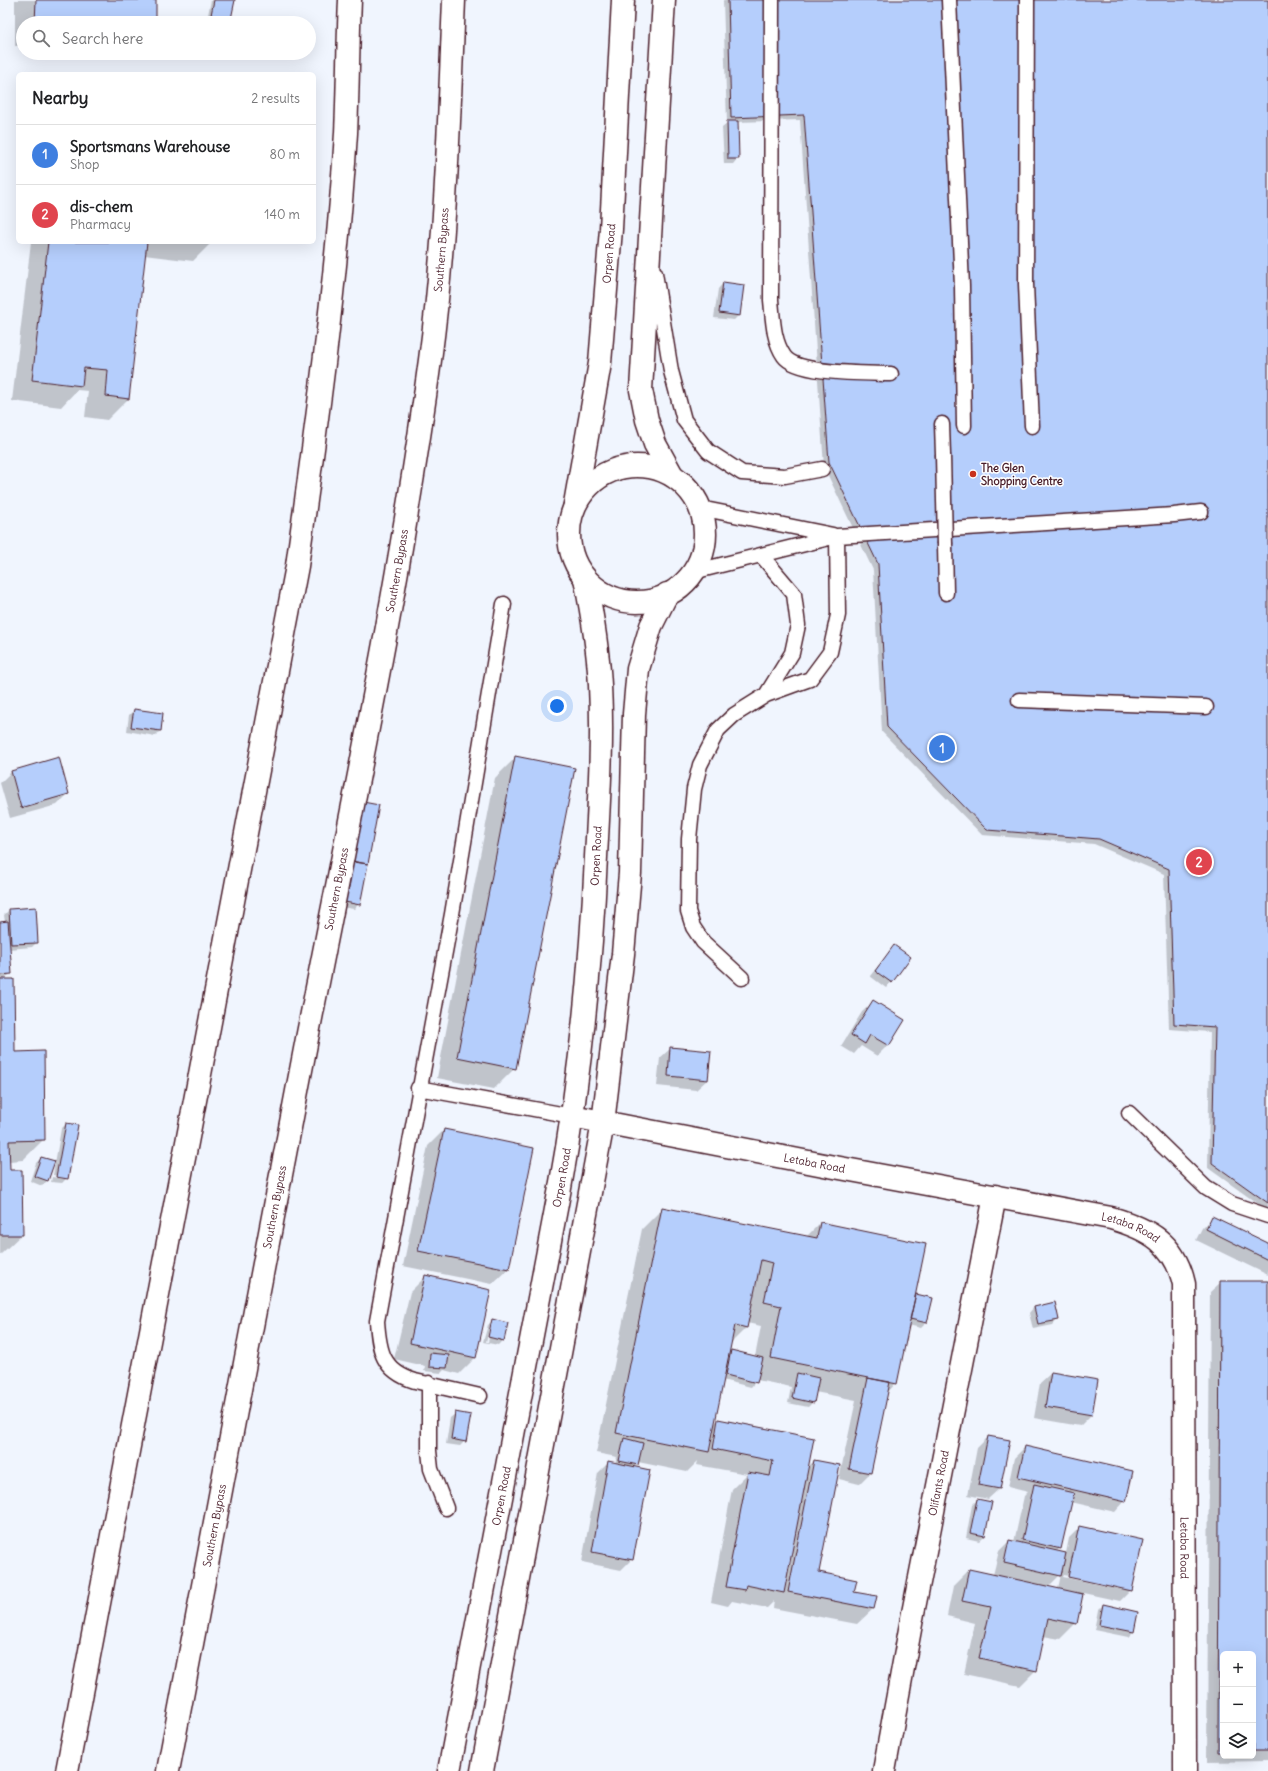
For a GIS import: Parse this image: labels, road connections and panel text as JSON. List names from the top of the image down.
{
  "streets": {
    "main road": [
      "Southern Bypass",
      "Orpen Road",
      "Letaba Road",
      "Olifants Road"
    ]
  },
  "crossings": [
    ["Orpen Road", "Letaba Road"],
    ["Letaba Road", "Olifants Road"]
  ],
  "places": ["The Glen Shopping Centre"],
  "page": {
    "search": "Search here",
    "heading": ["Nearby", "2 results"],
    "list": [
      {
        "mark": "1",
        "name": "Sportsmans Warehouse",
        "note": "Shop",
        "value": "80 m"
      },
      {
        "mark": "2",
        "name": "dis-chem",
        "note": "Pharmacy",
        "value": "140 m"
      }
    ],
    "pins": ["1", "2"],
    "map_buttons": ["+", "−"]
  }
}
